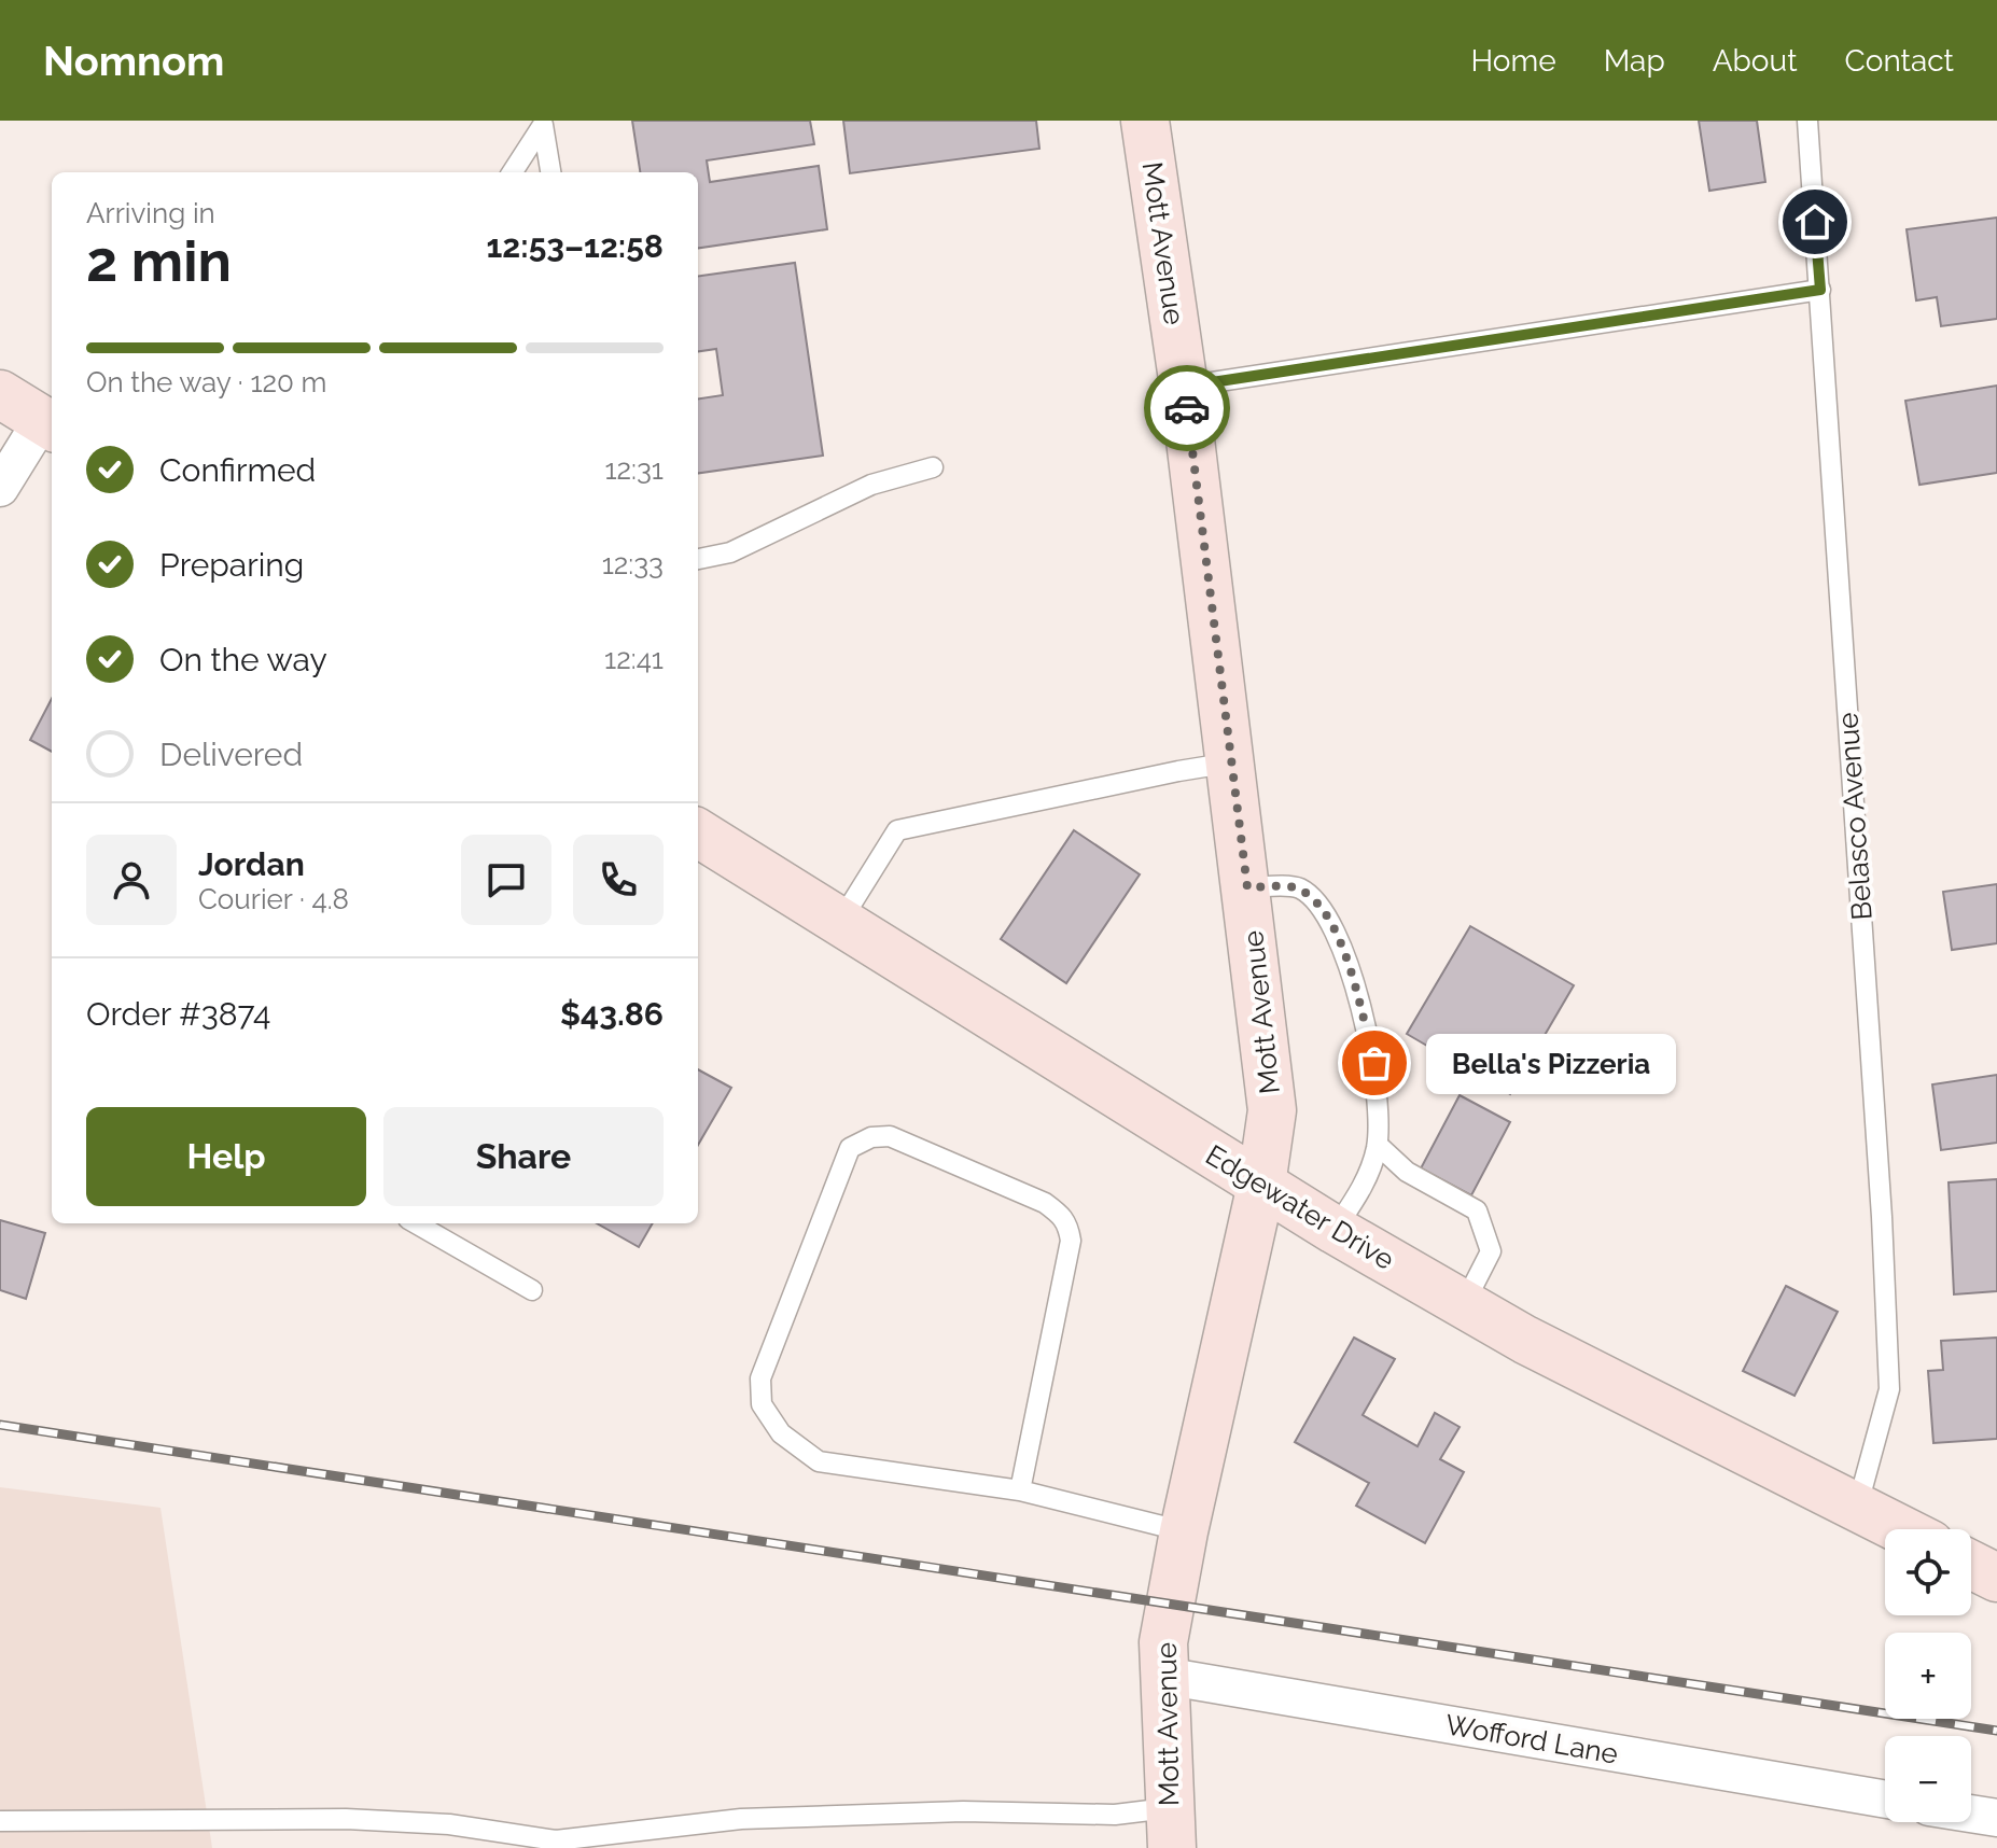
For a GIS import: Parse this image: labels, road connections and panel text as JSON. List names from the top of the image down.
{
  "streets": {
    "street": ["Mott Avenue", "Edgewater Drive", "Wofford Lane"],
    "lane": ["Belasco Avenue"]
  },
  "crossings": [
    ["Mott Avenue", "Edgewater Drive"],
    ["Mott Avenue", "Wofford Lane"],
    ["Belasco Avenue", "Edgewater Drive"]
  ],
  "places": ["Bella's Pizzeria"],
  "page": {
    "header": "Nomnom",
    "nav": [
      "Home",
      "Map",
      "About",
      "Contact"
    ],
    "heading": ["2 min", "Arriving in", "12:53–12:58"],
    "panel": [
      "Jordan",
      "Courier · 4.8",
      "Order #3874",
      "$43.86"
    ],
    "bar": "On the way · 120 m",
    "list": [
      ["Confirmed", "12:31"],
      ["Preparing", "12:33"],
      ["On the way", "12:41"],
      "Delivered"
    ],
    "bubble": "Bella's Pizzeria",
    "buttons": ["Help", "Share"],
    "map_buttons": ["+", "−"]
  }
}
